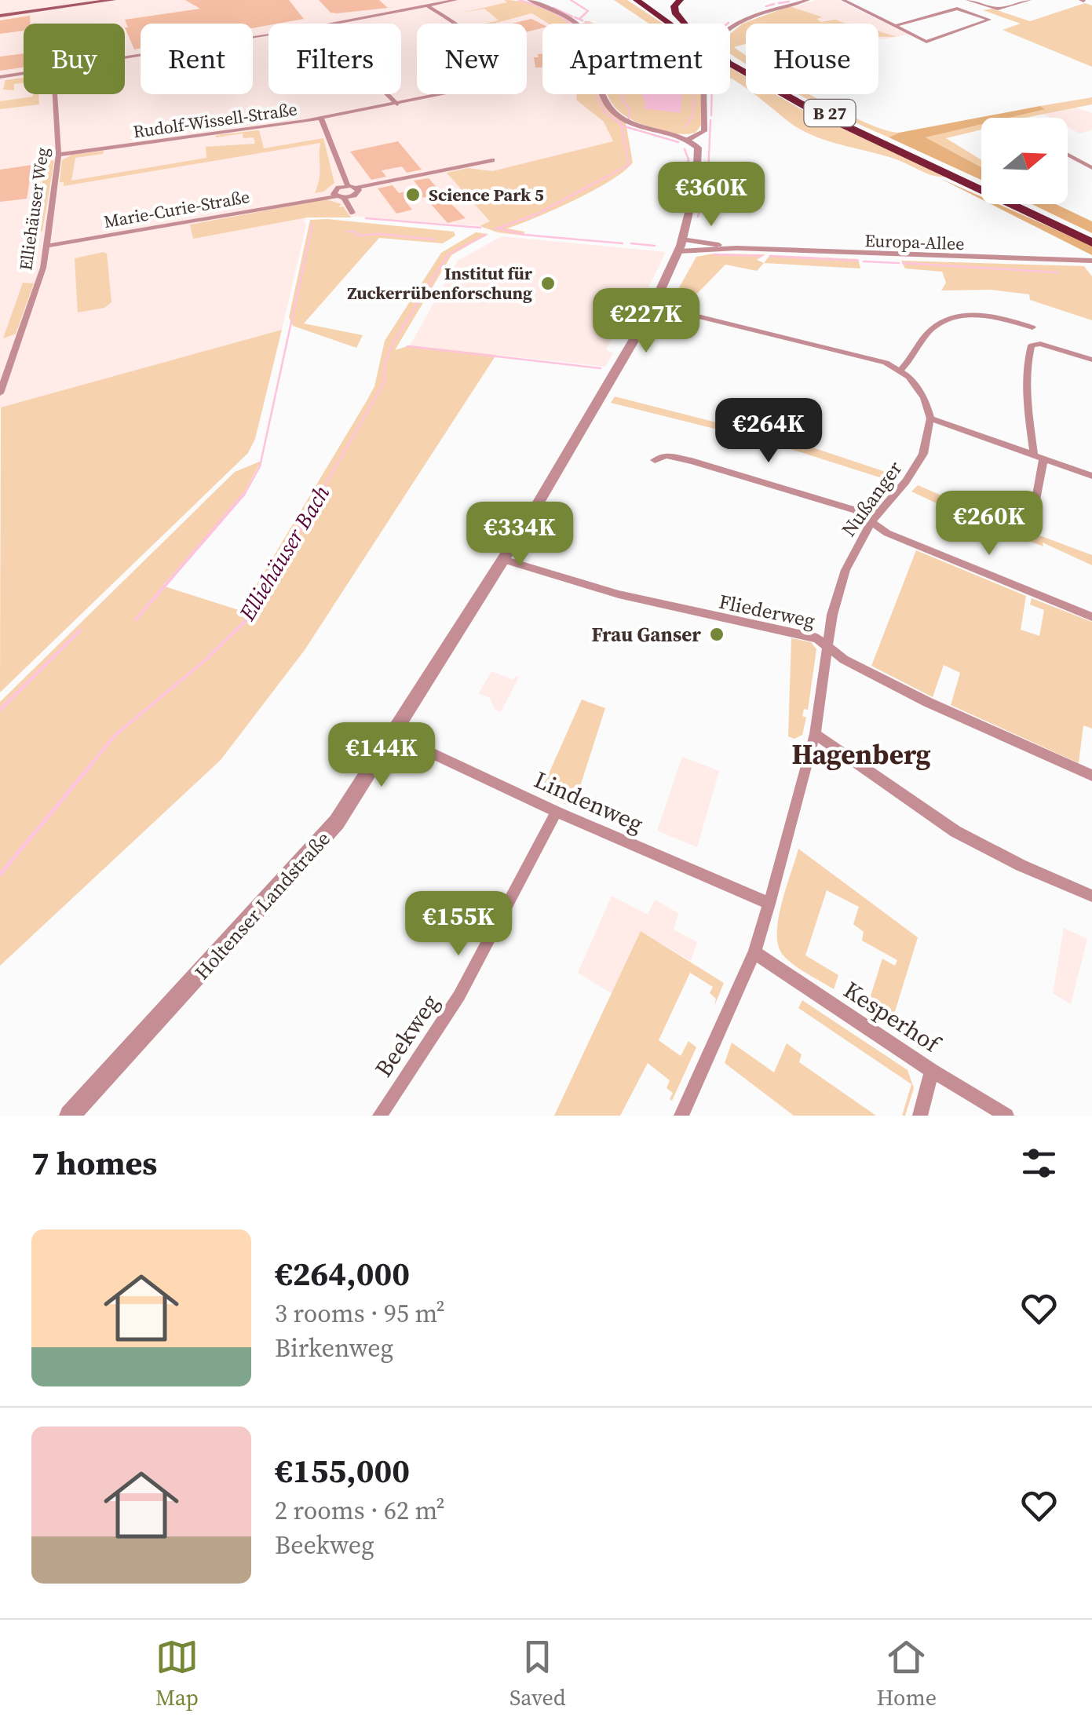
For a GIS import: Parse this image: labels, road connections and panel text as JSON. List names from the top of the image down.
{
  "streets": {
    "highway": ["B 27"],
    "street": [
      "Rudolf-Wissell-Straße",
      "Elliehäuser Weg",
      "Marie-Curie-Straße",
      "Europa-Allee",
      "Nußanger",
      "Fliederweg",
      "Lindenweg",
      "Holtenser Landstraße",
      "Kesperhof",
      "Beekweg"
    ]
  },
  "crossings": [
    ["Rudolf-Wissell-Straße", "Elliehäuser Weg"],
    ["Elliehäuser Weg", "Marie-Curie-Straße"],
    ["Europa-Allee", "Holtenser Landstraße"],
    ["Nußanger", "Fliederweg"],
    ["Nußanger", "Lindenweg"],
    ["Nußanger", "Kesperhof"],
    ["Fliederweg", "Holtenser Landstraße"],
    ["Lindenweg", "Holtenser Landstraße"],
    ["Lindenweg", "Beekweg"]
  ],
  "districts": ["Hagenberg"],
  "water": ["Elliehäuser Bach"],
  "places": ["Science Park 5", "Institut für Zuckerrübenforschung", "Frau Ganser"],
  "north": "right",
  "page": {
    "chip": [
      "Buy",
      "Rent",
      "Filters",
      "New",
      "Apartment",
      "House"
    ],
    "price": [
      "€360K",
      "€227K",
      "€264K",
      "€260K",
      "€334K",
      "€144K",
      "€155K"
    ],
    "heading": "7 homes",
    "list": [
      {
        "name": "€264,000",
        "note": "3 rooms · 95 m² · Birkenweg"
      },
      {
        "name": "€155,000",
        "note": "2 rooms · 62 m² · Beekweg"
      }
    ],
    "tabs": ["Map", "Saved", "Home"]
  }
}
